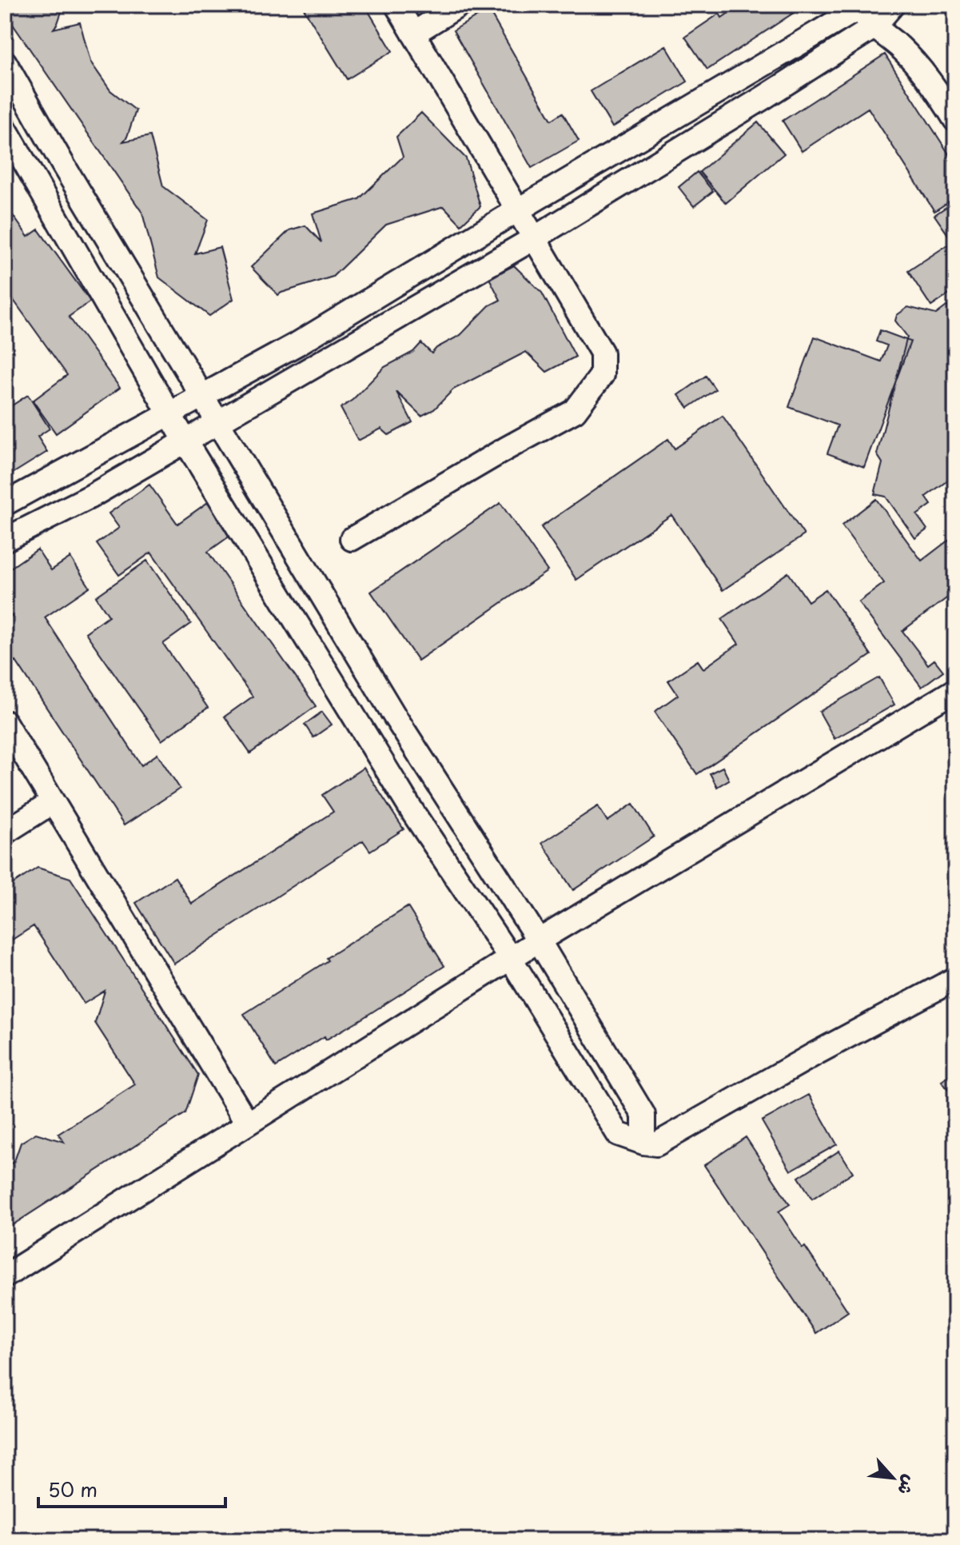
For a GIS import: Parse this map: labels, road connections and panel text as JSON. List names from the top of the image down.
{
  "scale_bar": "50 m",
  "north": "bottom right"
}
